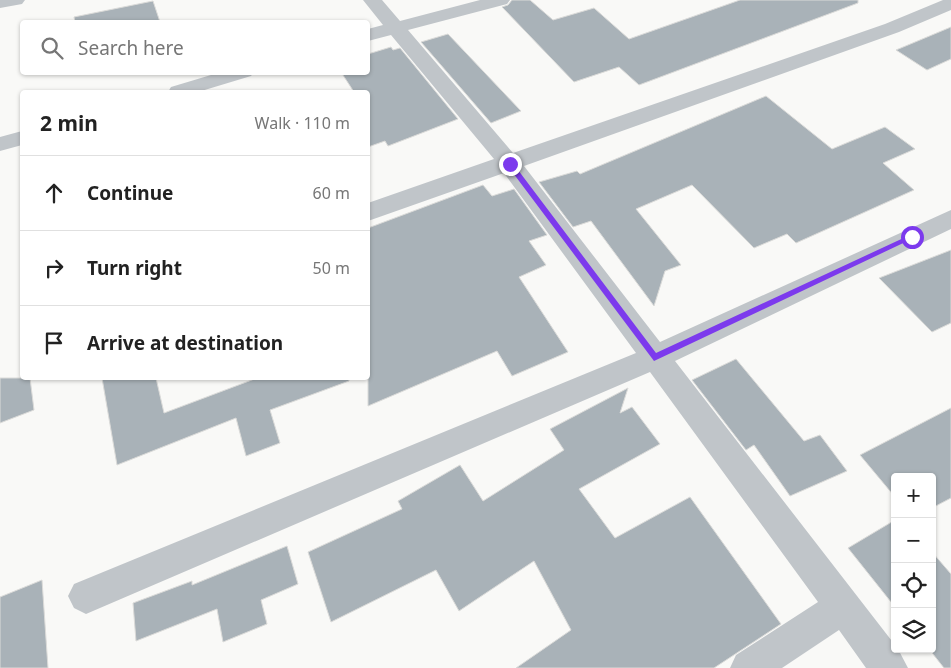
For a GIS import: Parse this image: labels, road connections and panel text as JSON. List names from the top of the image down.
{
  "page": {
    "search": "Search here",
    "heading": ["2 min", "Walk · 110 m"],
    "list": [
      ["Continue", "60 m"],
      ["Turn right", "50 m"],
      "Arrive at destination"
    ],
    "map_buttons": ["+", "−"]
  }
}
